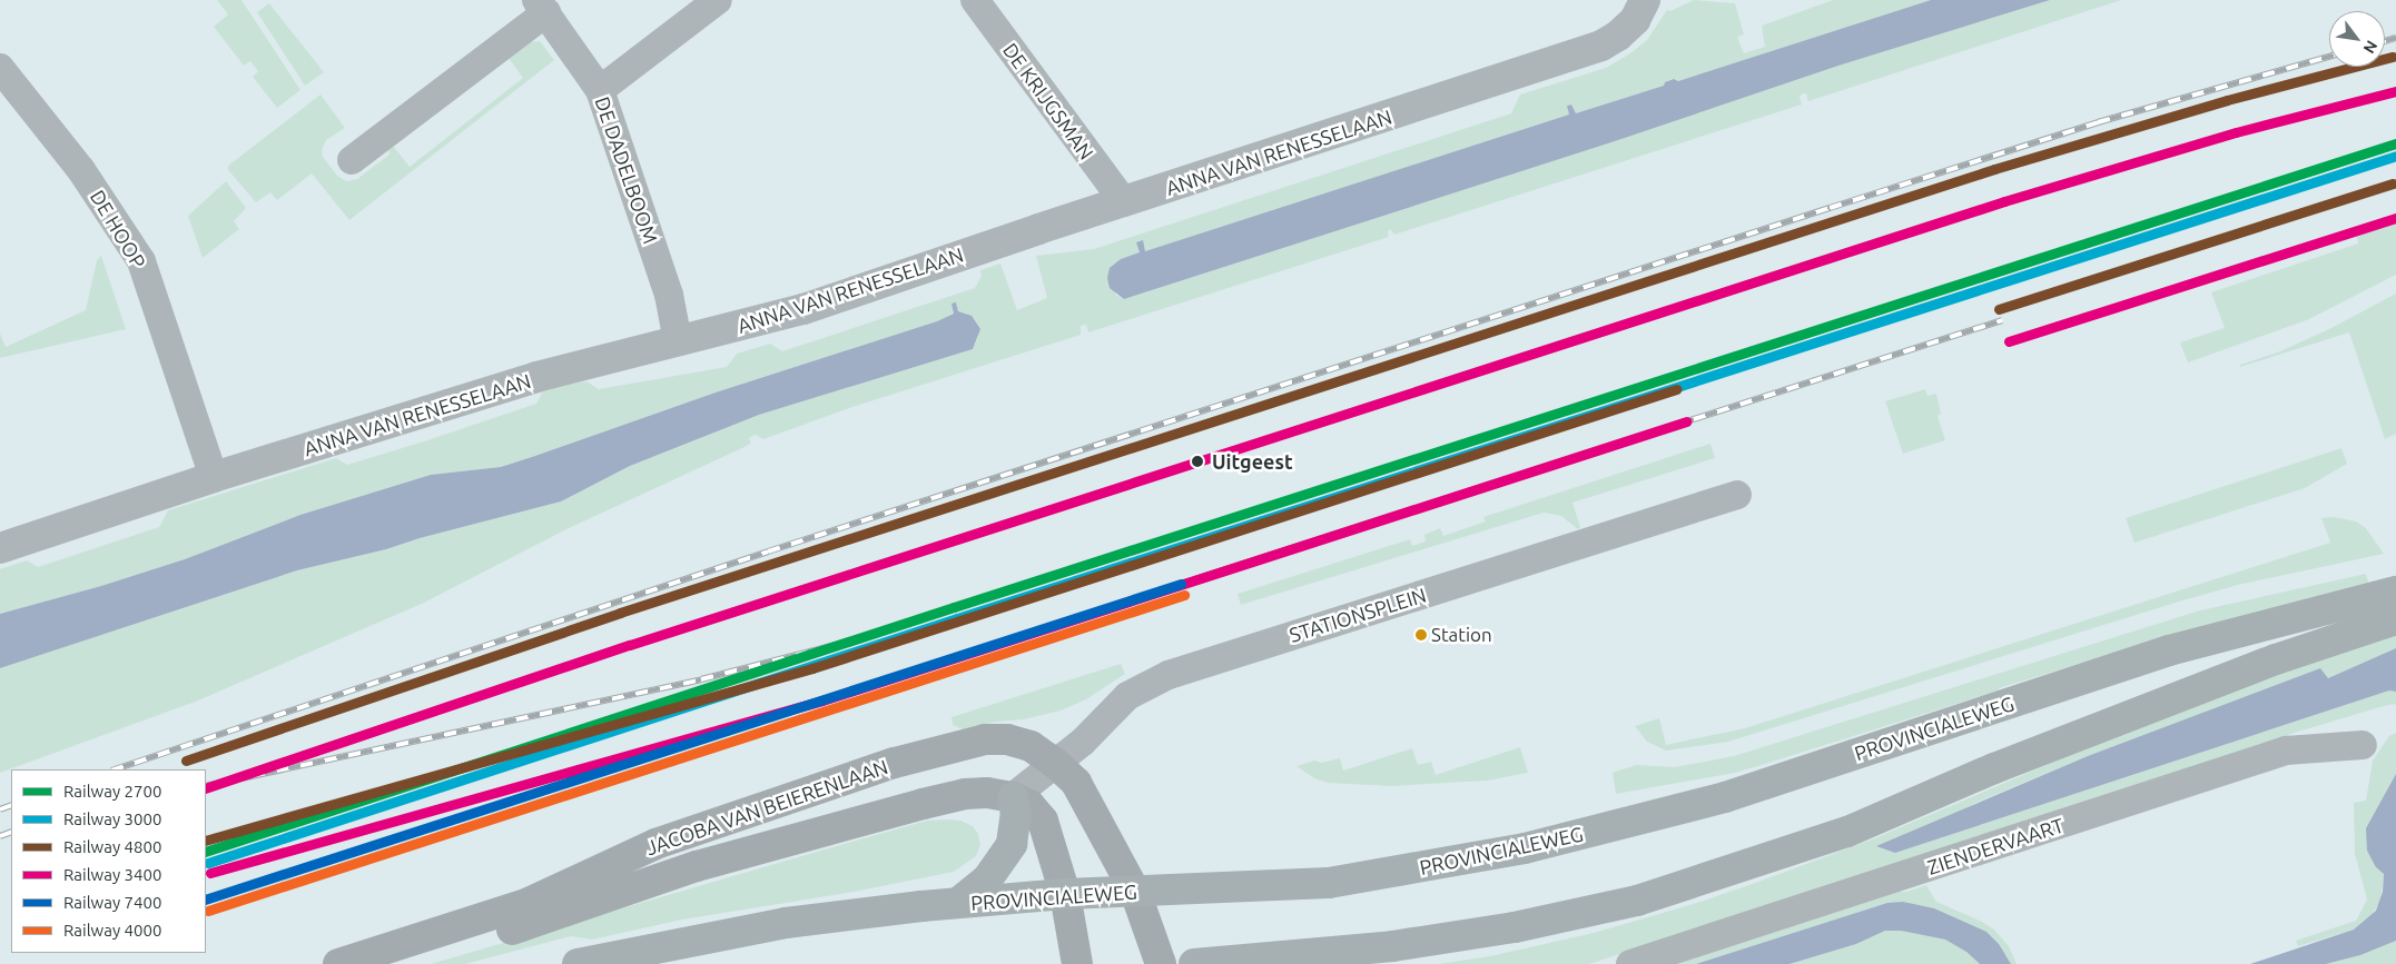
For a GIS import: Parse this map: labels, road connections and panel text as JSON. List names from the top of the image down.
{
  "streets": {
    "main road": ["PROVINCIALEWEG", "JACOBA VAN BEIERENLAAN"],
    "street": [
      "DE KRIJGSMAN",
      "ANNA VAN RENESSELAAN",
      "DE DADELBOOM",
      "DE HOOP",
      "STATIONSPLEIN",
      "ZIENDERVAART"
    ]
  },
  "crossings": [
    ["DE KRIJGSMAN", "ANNA VAN RENESSELAAN"],
    ["ANNA VAN RENESSELAAN", "DE DADELBOOM"],
    ["ANNA VAN RENESSELAAN", "DE HOOP"],
    ["STATIONSPLEIN", "JACOBA VAN BEIERENLAAN"],
    ["PROVINCIALEWEG", "JACOBA VAN BEIERENLAAN"]
  ],
  "places": ["Uitgeest", "Station"],
  "lines": [
    "rail line 4800",
    "rail line 3400",
    "rail line 2700",
    "rail line 3000",
    "rail line 7400",
    "rail line 4000"
  ],
  "legend": [
    "Railway 2700",
    "Railway 3000",
    "Railway 4800",
    "Railway 3400",
    "Railway 7400",
    "Railway 4000"
  ],
  "north": "bottom right"
}
